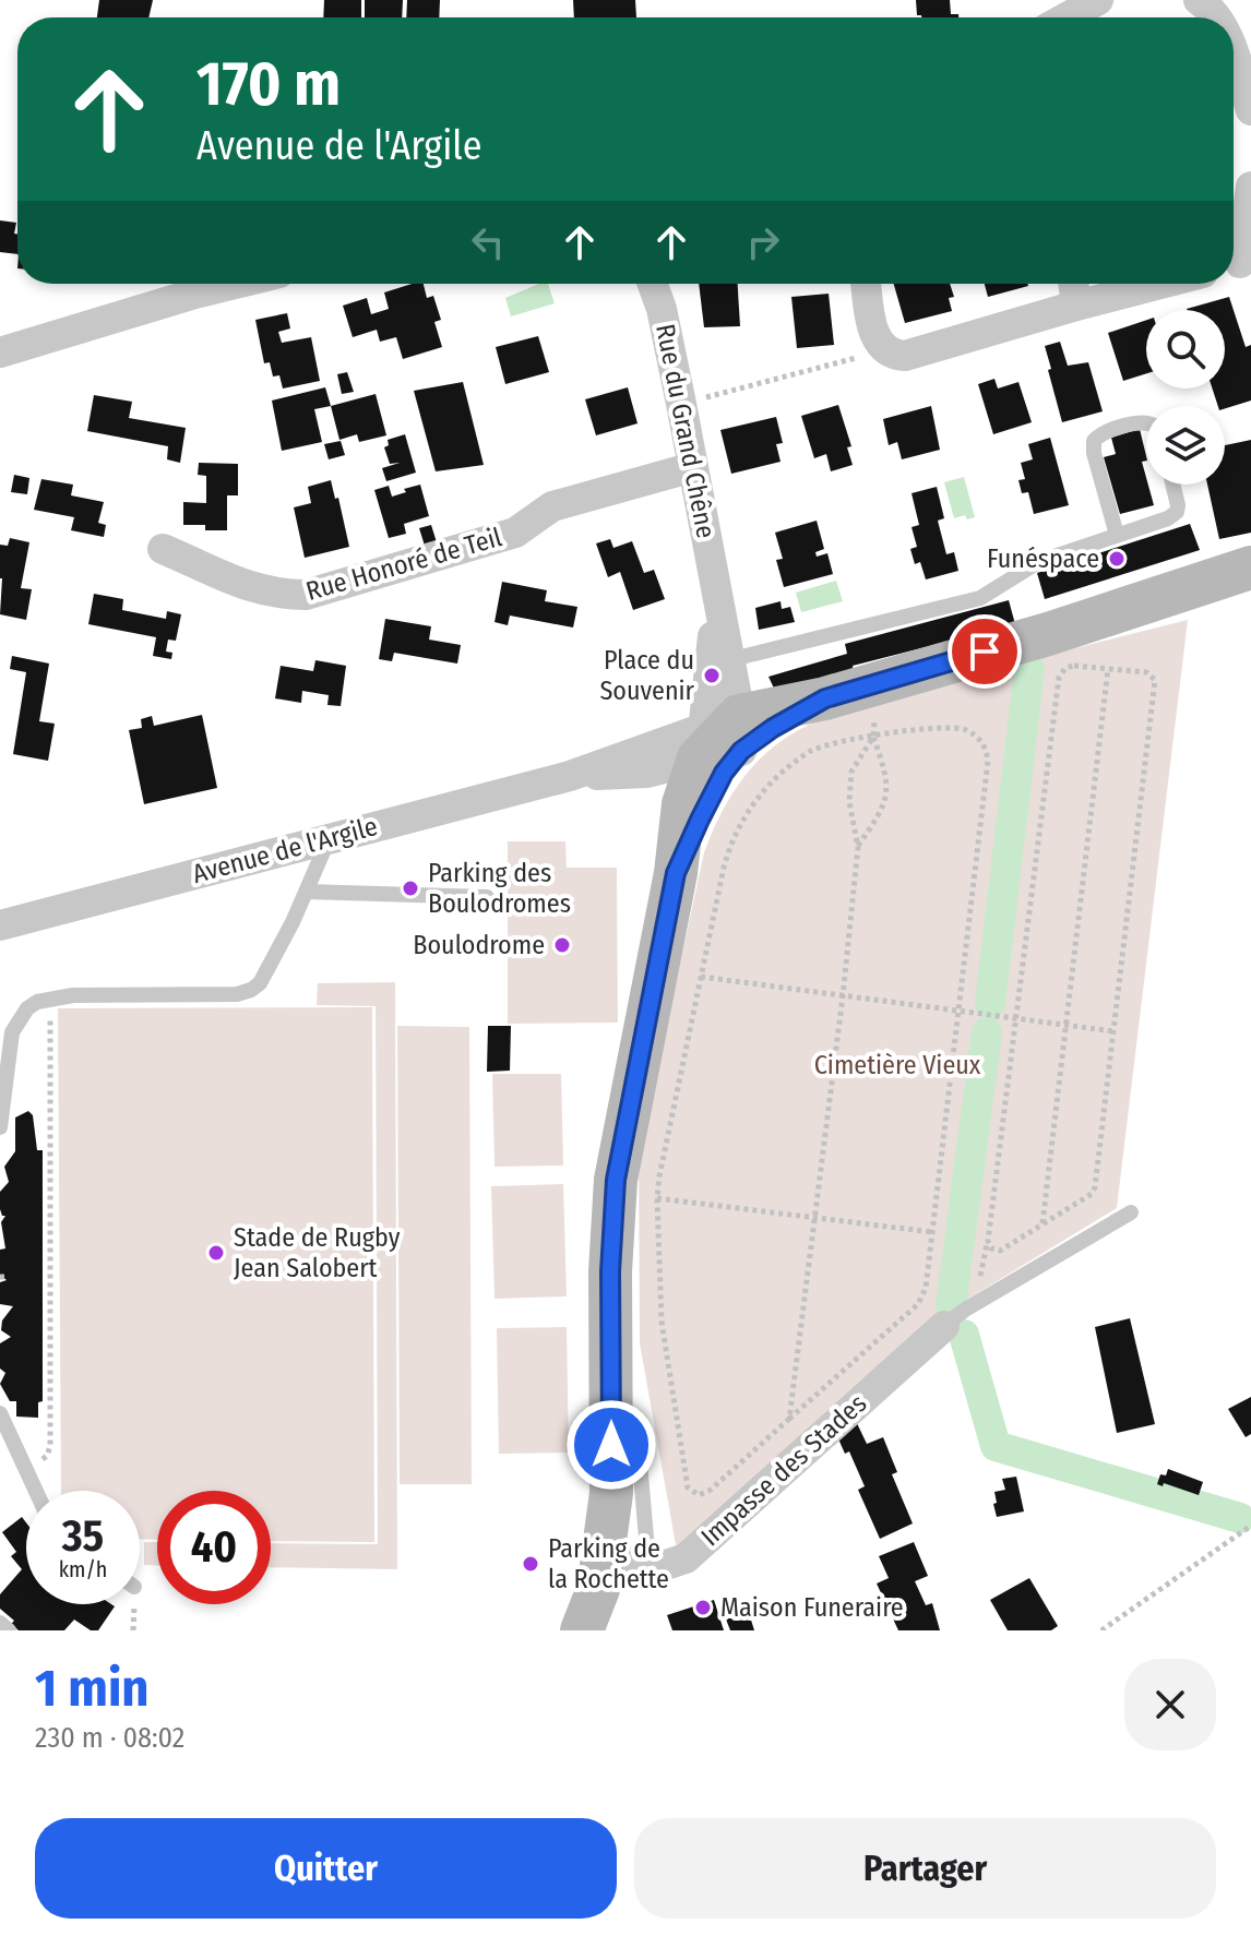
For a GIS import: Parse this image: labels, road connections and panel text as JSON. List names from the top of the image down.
{
  "streets": {
    "street": [
      "Rue du Grand Chêne",
      "Rue Honoré de Teil",
      "Avenue de l'Argile",
      "Impasse des Stades"
    ]
  },
  "crossings": [
    ["Rue du Grand Chêne", "Rue Honoré de Teil"]
  ],
  "parks": ["Cimetière Vieux"],
  "places": [
    "Funéspace",
    "Place du Souvenir",
    "Parking des Boulodromes",
    "Boulodrome",
    "Stade de Rugby Jean Salobert",
    "Parking de la Rochette",
    "Maison Funeraire"
  ],
  "page": {
    "turn": ["170 m", "Avenue de l'Argile"],
    "speed": "35 km/h",
    "limit": "40",
    "heading": ["1 min", "230 m · 08:02"],
    "buttons": ["Quitter", "Partager"]
  }
}
